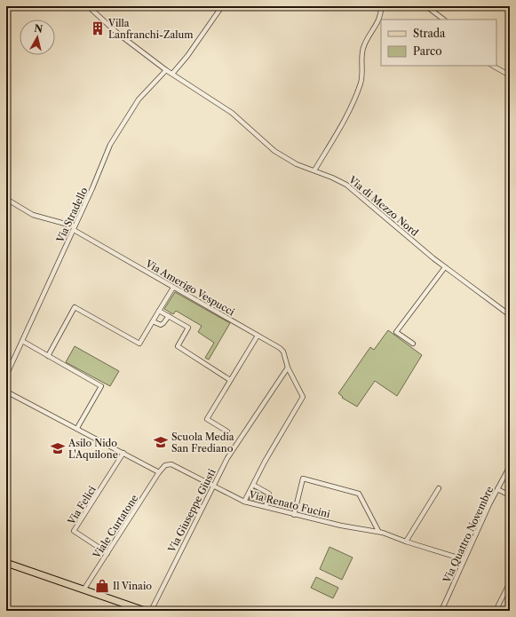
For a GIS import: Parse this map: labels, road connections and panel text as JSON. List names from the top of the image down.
{
  "streets": {
    "street": [
      "Via di Mezzo Nord",
      "Via Stradello",
      "Via Amerigo Vespucci",
      "Via Renato Fucini",
      "Via Felici",
      "Via Giuseppe Giusti",
      "Viale Curtatone",
      "Via Quattro Novembre"
    ]
  },
  "crossings": [
    ["Via di Mezzo Nord", "Via Stradello"],
    ["Via Stradello", "Via Amerigo Vespucci"],
    ["Via Amerigo Vespucci", "Via Giuseppe Giusti"],
    ["Via Renato Fucini", "Via Giuseppe Giusti"],
    ["Via Renato Fucini", "Viale Curtatone"],
    ["Via Renato Fucini", "Via Quattro Novembre"],
    ["Via Felici", "Viale Curtatone"]
  ],
  "places": {
    "building": ["Villa Lanfranchi-Zalum"],
    "school or university": ["Scuola Media San Frediano", "Asilo Nido L'Aquilone"],
    "shop": ["Il Vinaio"]
  },
  "legend": ["Strada", "Parco"],
  "north": "top"
}
